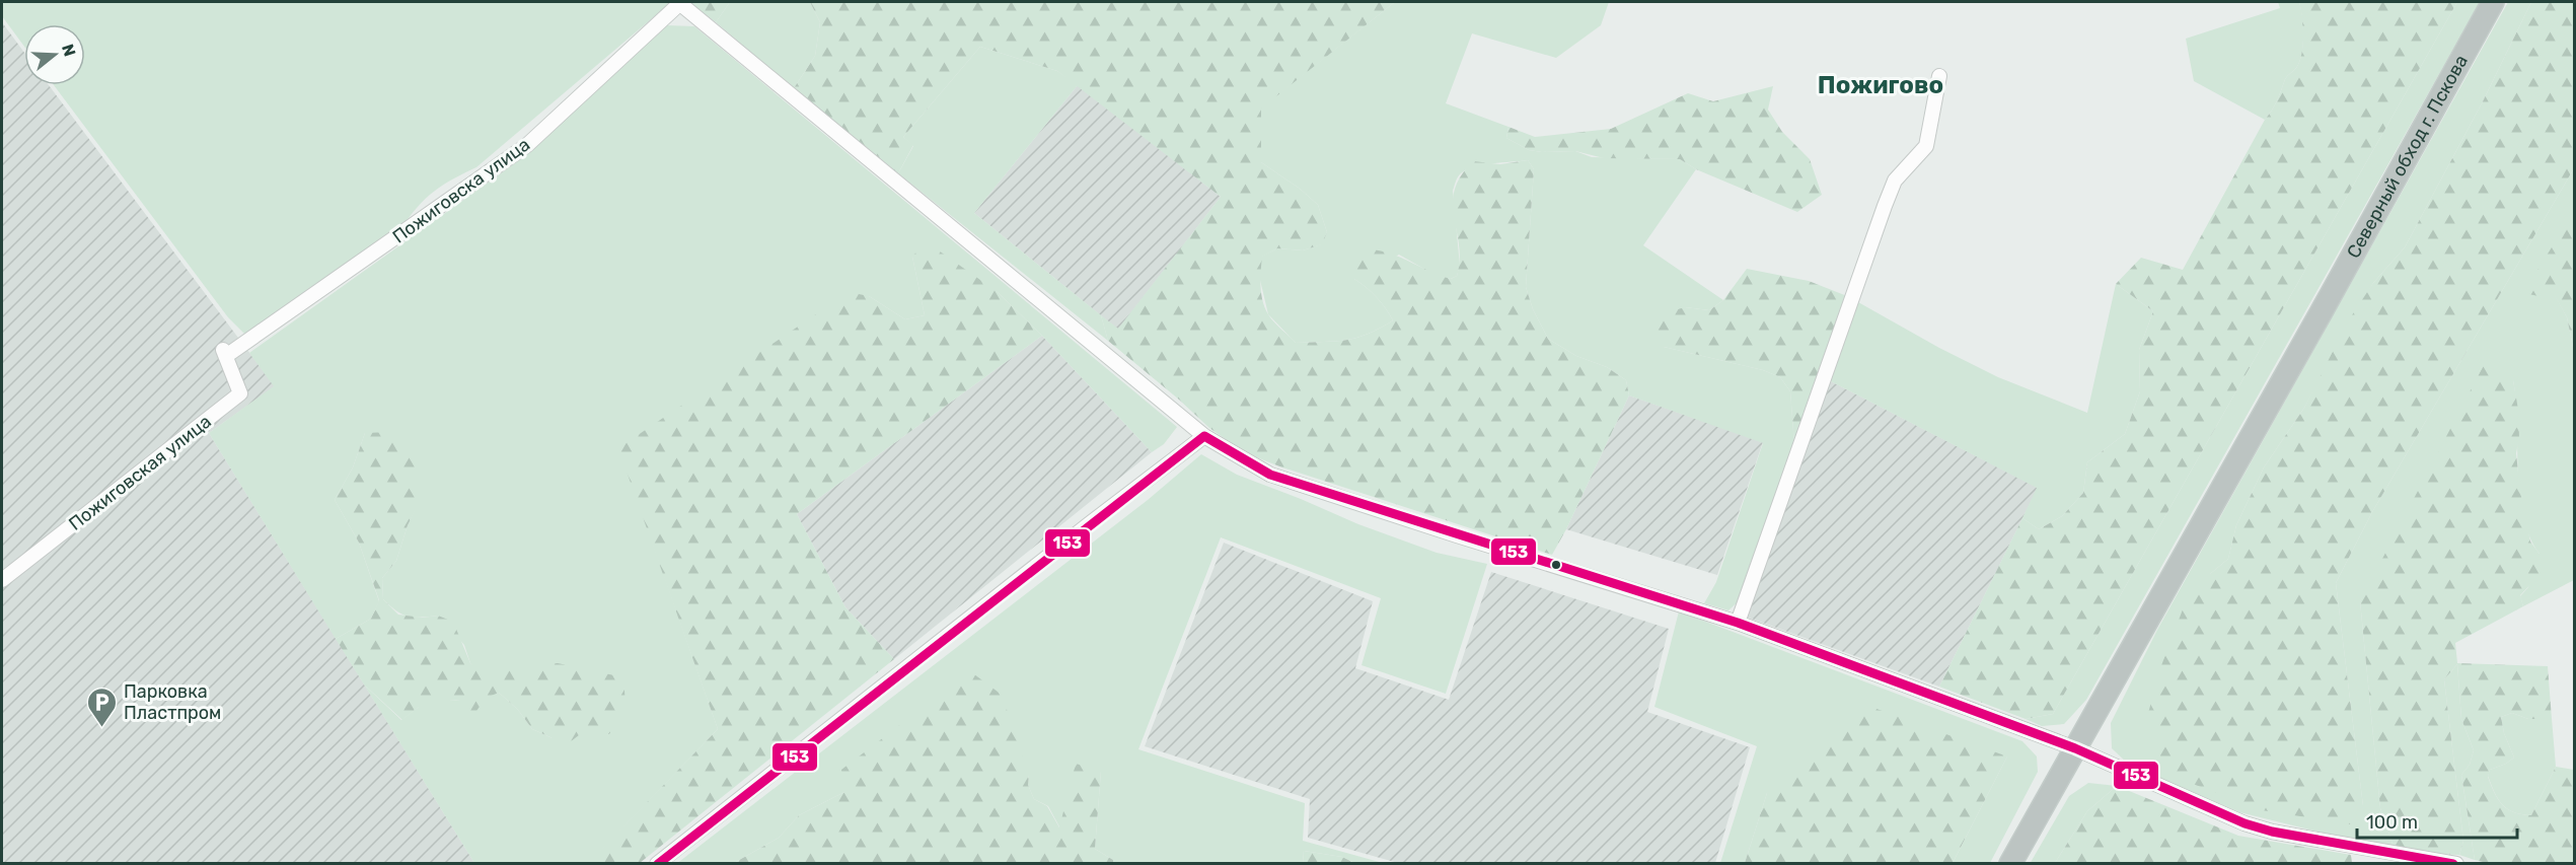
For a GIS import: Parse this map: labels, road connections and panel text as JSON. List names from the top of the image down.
{
  "streets": {
    "highway": ["Северный обход г. Пскова"],
    "street": ["Пожиговска улица", "Пожиговская улица"]
  },
  "crossings": [
    ["Пожиговска улица", "Пожиговская улица"]
  ],
  "districts": ["Пожигово"],
  "places": {
    "parking": ["Парковка Пластпром"]
  },
  "lines": ["transit line 153"],
  "scale_bar": "100 m",
  "north": "right"
}
